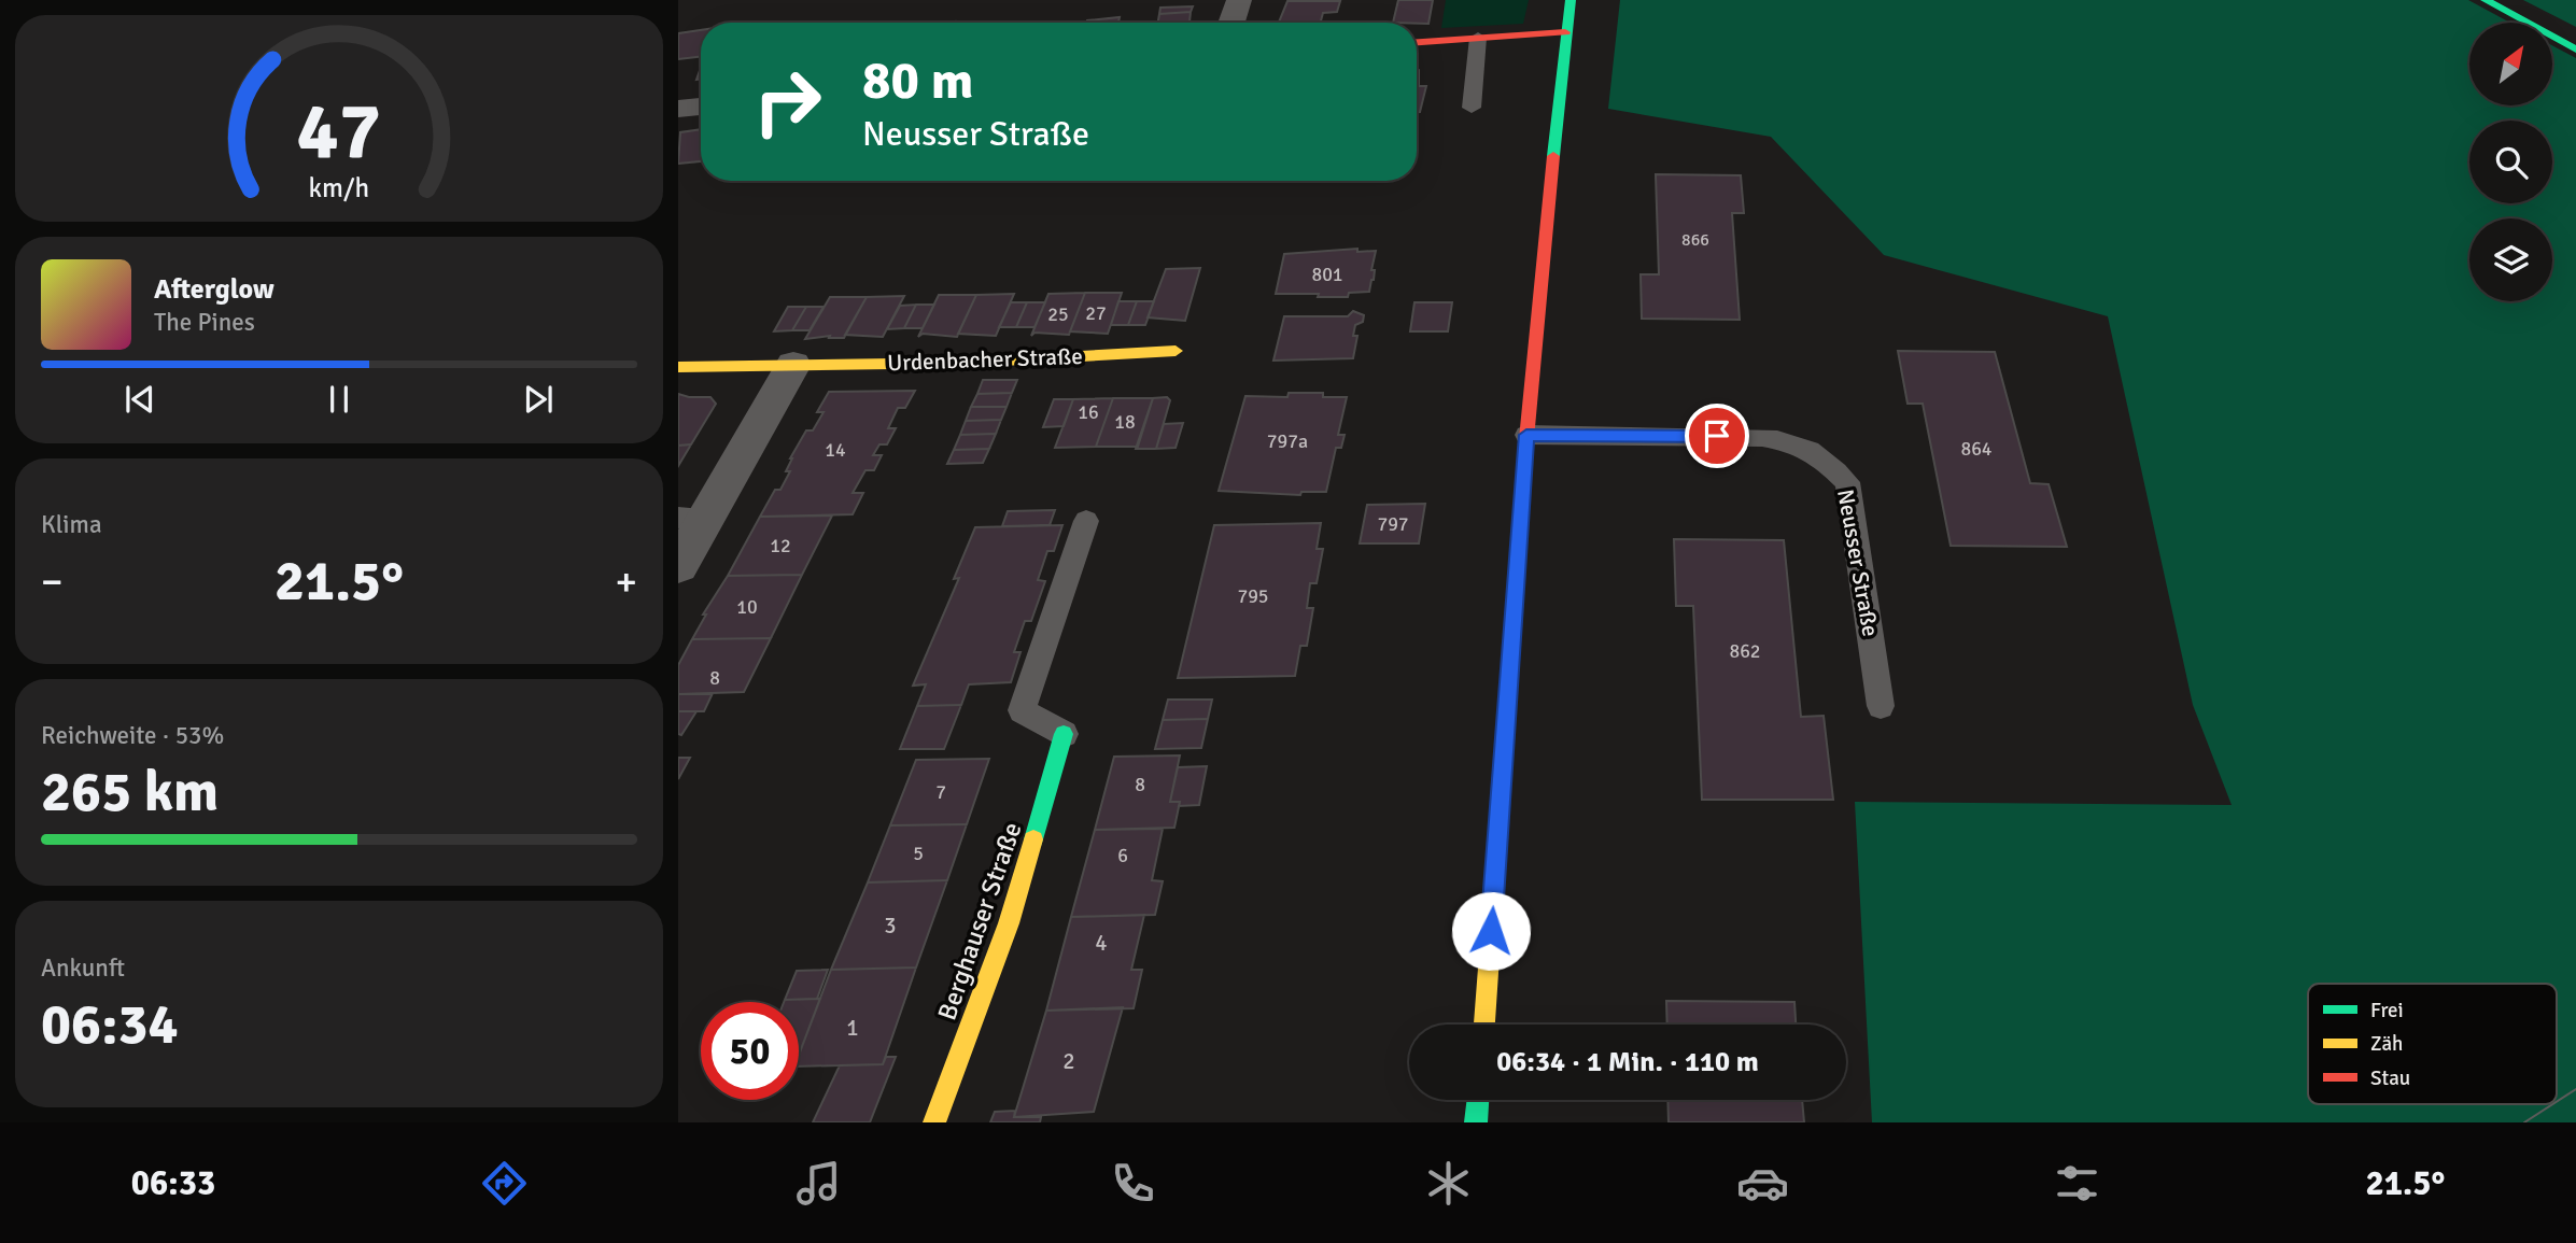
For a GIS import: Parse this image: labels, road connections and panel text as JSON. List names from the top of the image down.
{
  "streets": {
    "main road": ["Urdenbacher Straße", "Berghauser Straße"],
    "lane": ["Neusser Straße"]
  },
  "house_numbers": [
    "866",
    "801",
    "27",
    "25",
    "16",
    "18",
    "797a",
    "864",
    "14",
    "797",
    "12",
    "795",
    "10",
    "862",
    "8",
    "8",
    "7",
    "5",
    "6",
    "3",
    "4",
    "1",
    "2"
  ],
  "legend": ["Frei", "Zäh", "Stau"],
  "north": "top right",
  "page": {
    "turn": ["80 m", "Neusser Straße"],
    "song": ["Afterglow", "The Pines"],
    "tile": [
      "Klima",
      ["Reichweite · 53%", "265 km"],
      ["Ankunft", "06:34"]
    ],
    "heat": ["−", "21.5°", "+"],
    "limit": "50",
    "trip": "06:34 · 1 Min. · 110 m",
    "tabs": ["06:33", "21.5°"],
    "gauge": ["47", "km/h"]
  }
}
